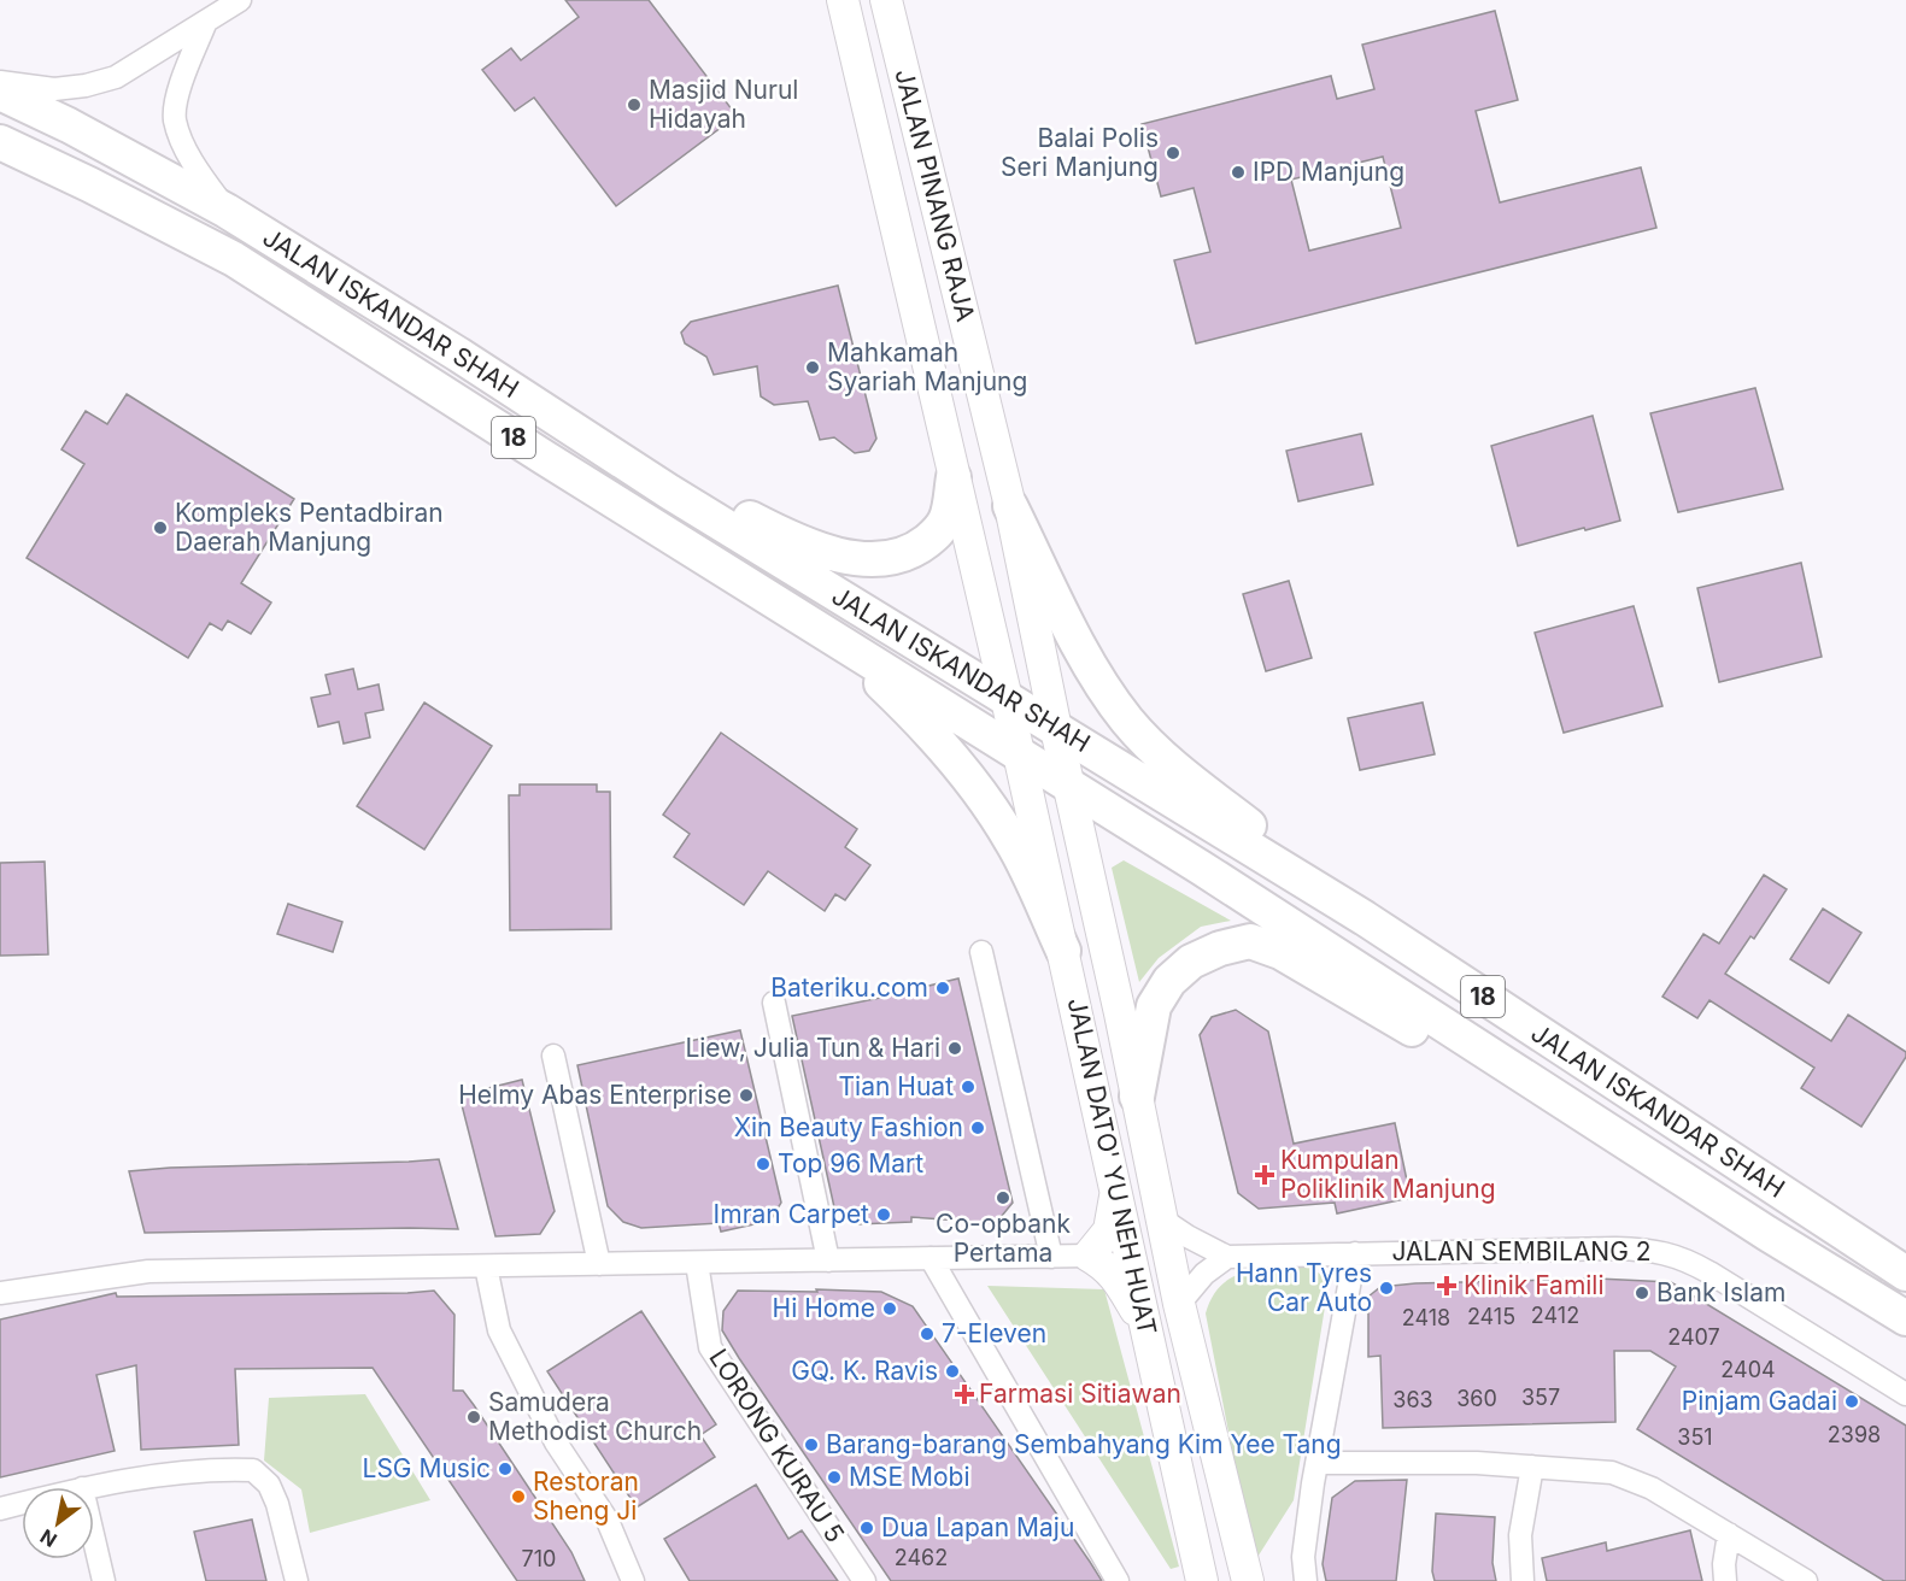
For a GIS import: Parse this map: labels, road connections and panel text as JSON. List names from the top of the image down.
{
  "streets": {
    "main road": [
      "JALAN PINANG RAJA",
      "JALAN ISKANDAR SHAH",
      "18",
      "JALAN DATO' YU NEH HUAT"
    ],
    "street": ["JALAN SEMBILANG 2", "LORONG KURAU 5"]
  },
  "crossings": [
    ["JALAN PINANG RAJA", "JALAN ISKANDAR SHAH"],
    ["JALAN PINANG RAJA", "JALAN DATO' YU NEH HUAT"],
    ["JALAN ISKANDAR SHAH", "JALAN DATO' YU NEH HUAT"],
    ["JALAN DATO' YU NEH HUAT", "JALAN SEMBILANG 2"]
  ],
  "places": {
    "other": [
      "Masjid Nurul Hidayah",
      "Balai Polis Seri Manjung",
      "IPD Manjung",
      "Mahkamah Syariah Manjung",
      "Kompleks Pentadbiran Daerah Manjung",
      "Bateriku.com",
      "Liew, Julia Tun & Hari",
      "Tian Huat",
      "Helmy Abas Enterprise",
      "Xin Beauty Fashion",
      "Top 96 Mart",
      "Co-opbank Pertama",
      "Imran Carpet",
      "Hann Tyres Car Auto",
      "Bank Islam",
      "Hi Home",
      "7-Eleven",
      "GQ. K. Ravis",
      "Pinjam Gadai",
      "Samudera Methodist Church",
      "Barang-barang Sembahyang Kim Yee Tang",
      "LSG Music",
      "MSE Mobi",
      "Restoran Sheng Ji",
      "Dua Lapan Maju"
    ],
    "health": ["Kumpulan Poliklinik Manjung", "Klinik Famili", "Farmasi Sitiawan"]
  },
  "house_numbers": [
    "2412",
    "2415",
    "2418",
    "2407",
    "2404",
    "357",
    "360",
    "363",
    "2398",
    "351",
    "2462",
    "710"
  ],
  "north": "bottom left"
}
